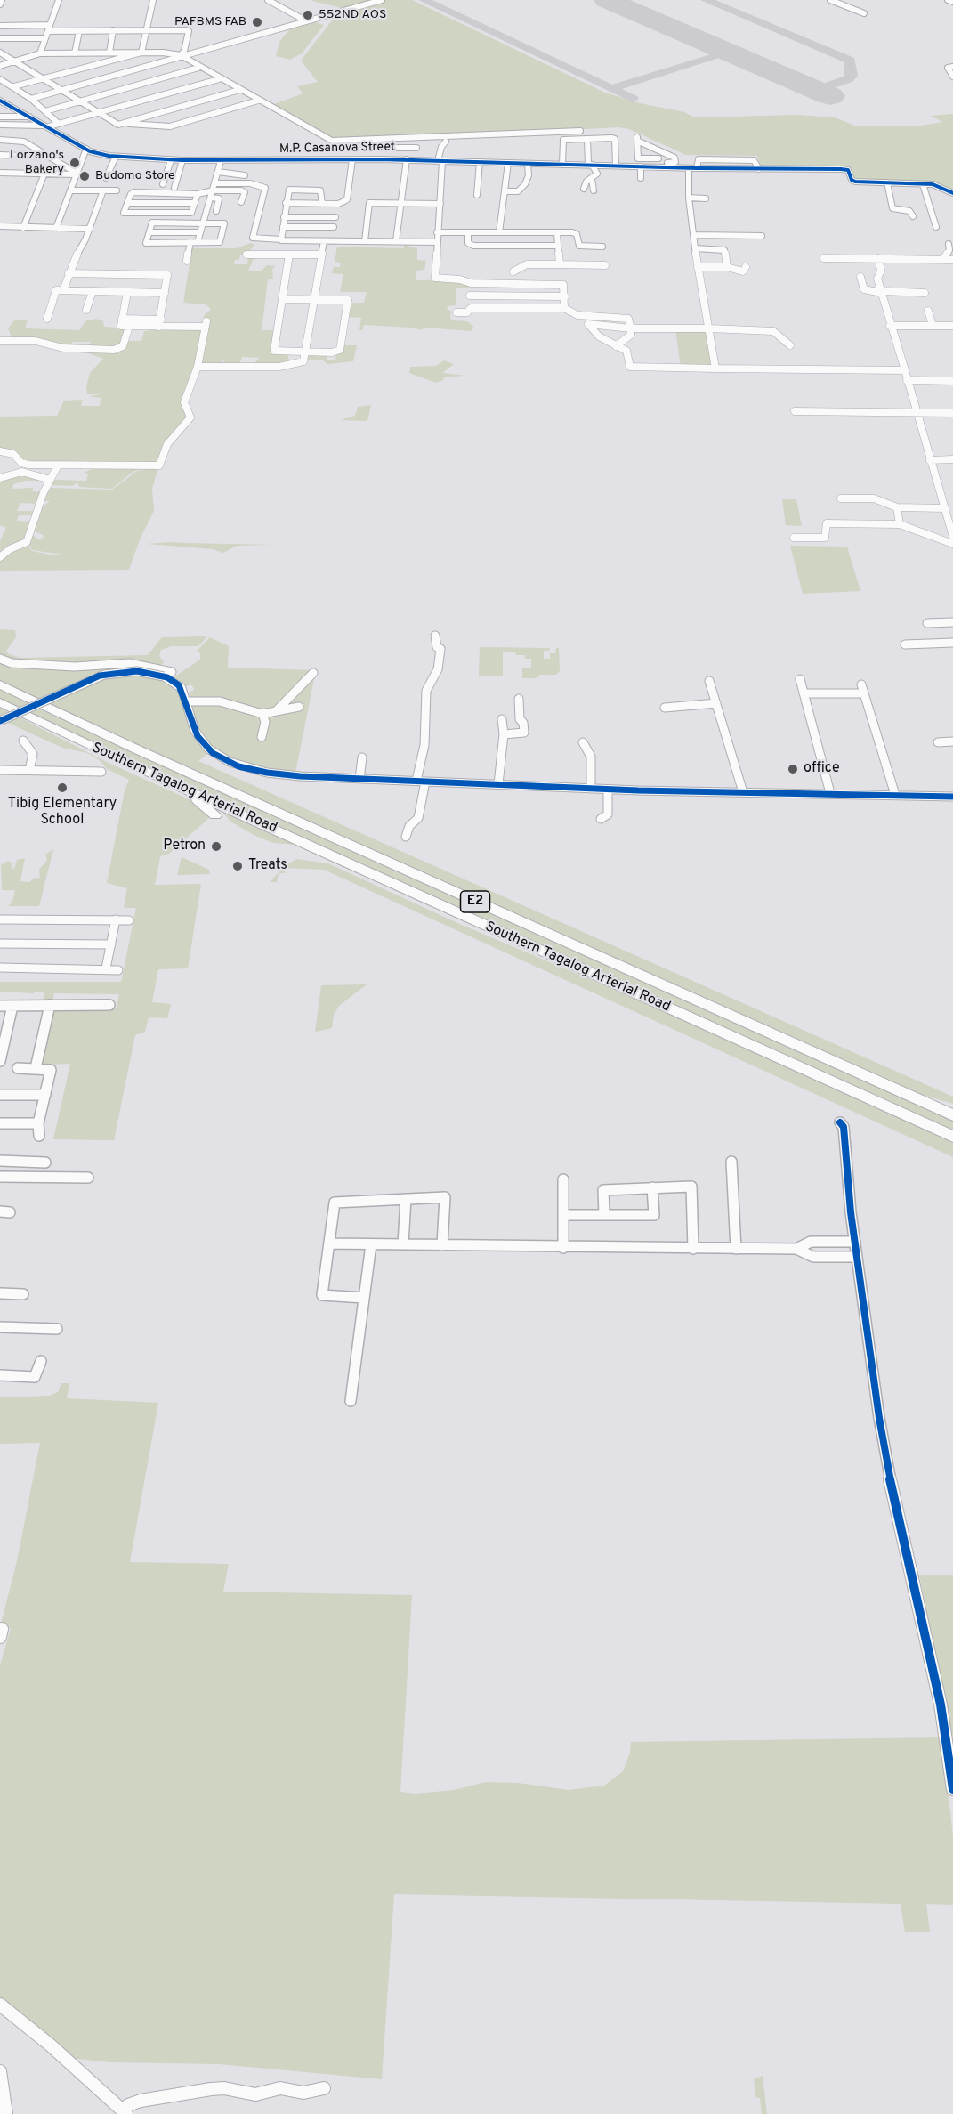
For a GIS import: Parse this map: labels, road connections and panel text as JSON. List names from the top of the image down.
{
  "streets": {
    "highway": ["Southern Tagalog Arterial Road", "E2"],
    "street": ["M.P. Casanova Street"]
  },
  "places": [
    "552ND AOS",
    "PAFBMS FAB",
    "Lorzano's Bakery",
    "Budomo Store",
    "office",
    "Tibig Elementary School",
    "Petron",
    "Treats"
  ]
}
